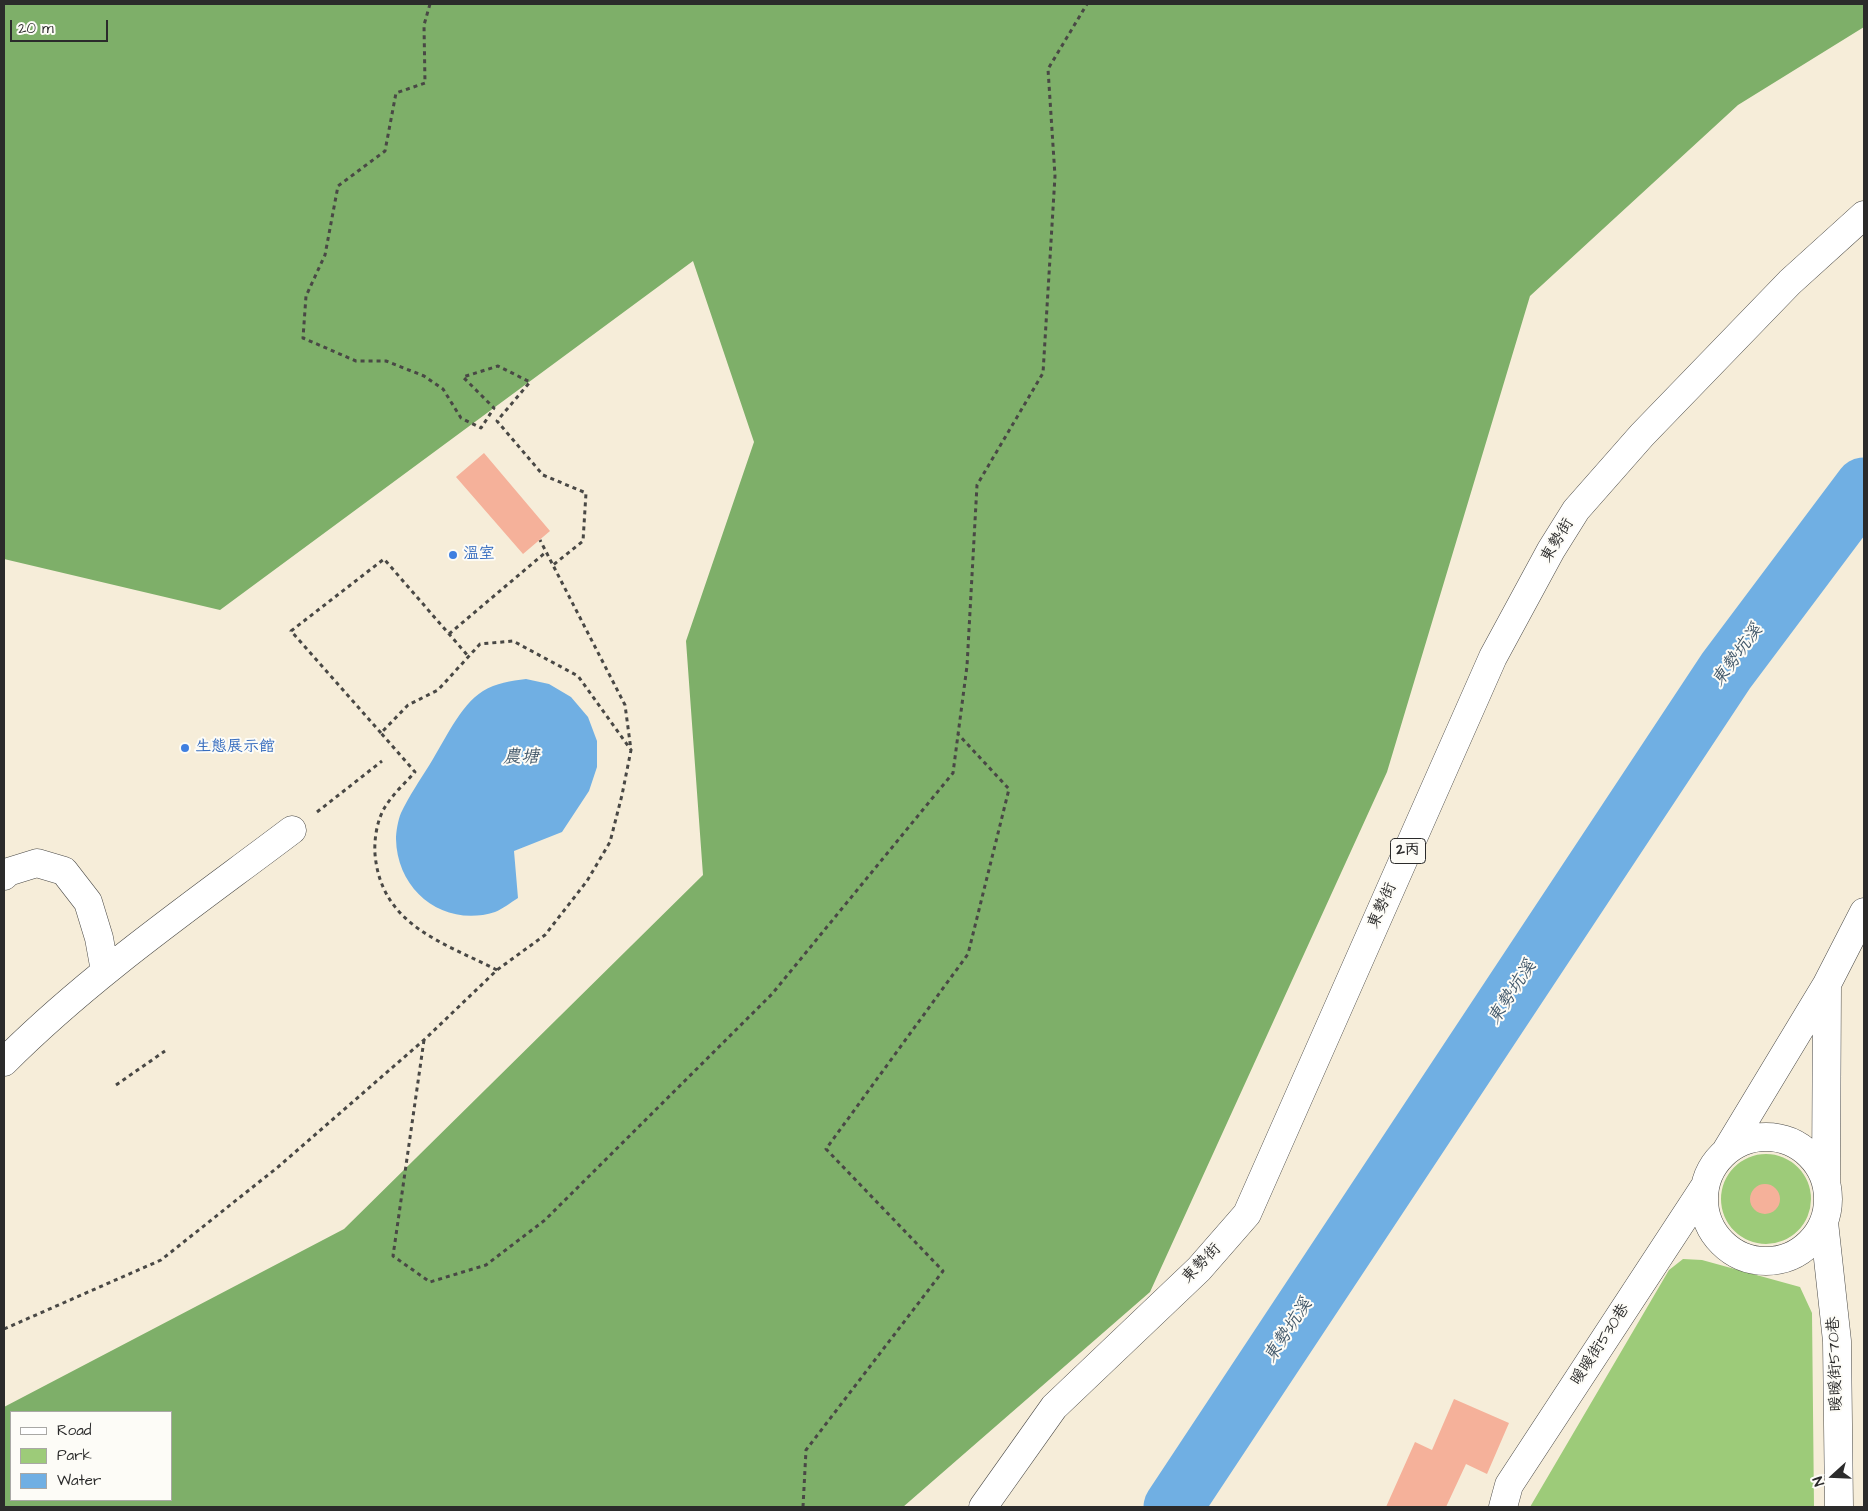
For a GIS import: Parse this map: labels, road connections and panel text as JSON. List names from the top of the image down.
{
  "streets": {
    "main road": [
      "東勢街",
      "2丙",
      "暖暖街530巷",
      "暖暖街570巷"
    ]
  },
  "crossings": [
    ["暖暖街530巷", "暖暖街570巷"]
  ],
  "water": ["東勢坑溪", "農塘"],
  "places": ["溫室", "生態展示館"],
  "legend": ["Road", "Park", "Water"],
  "scale_bar": "20 m",
  "north": "left"
}
